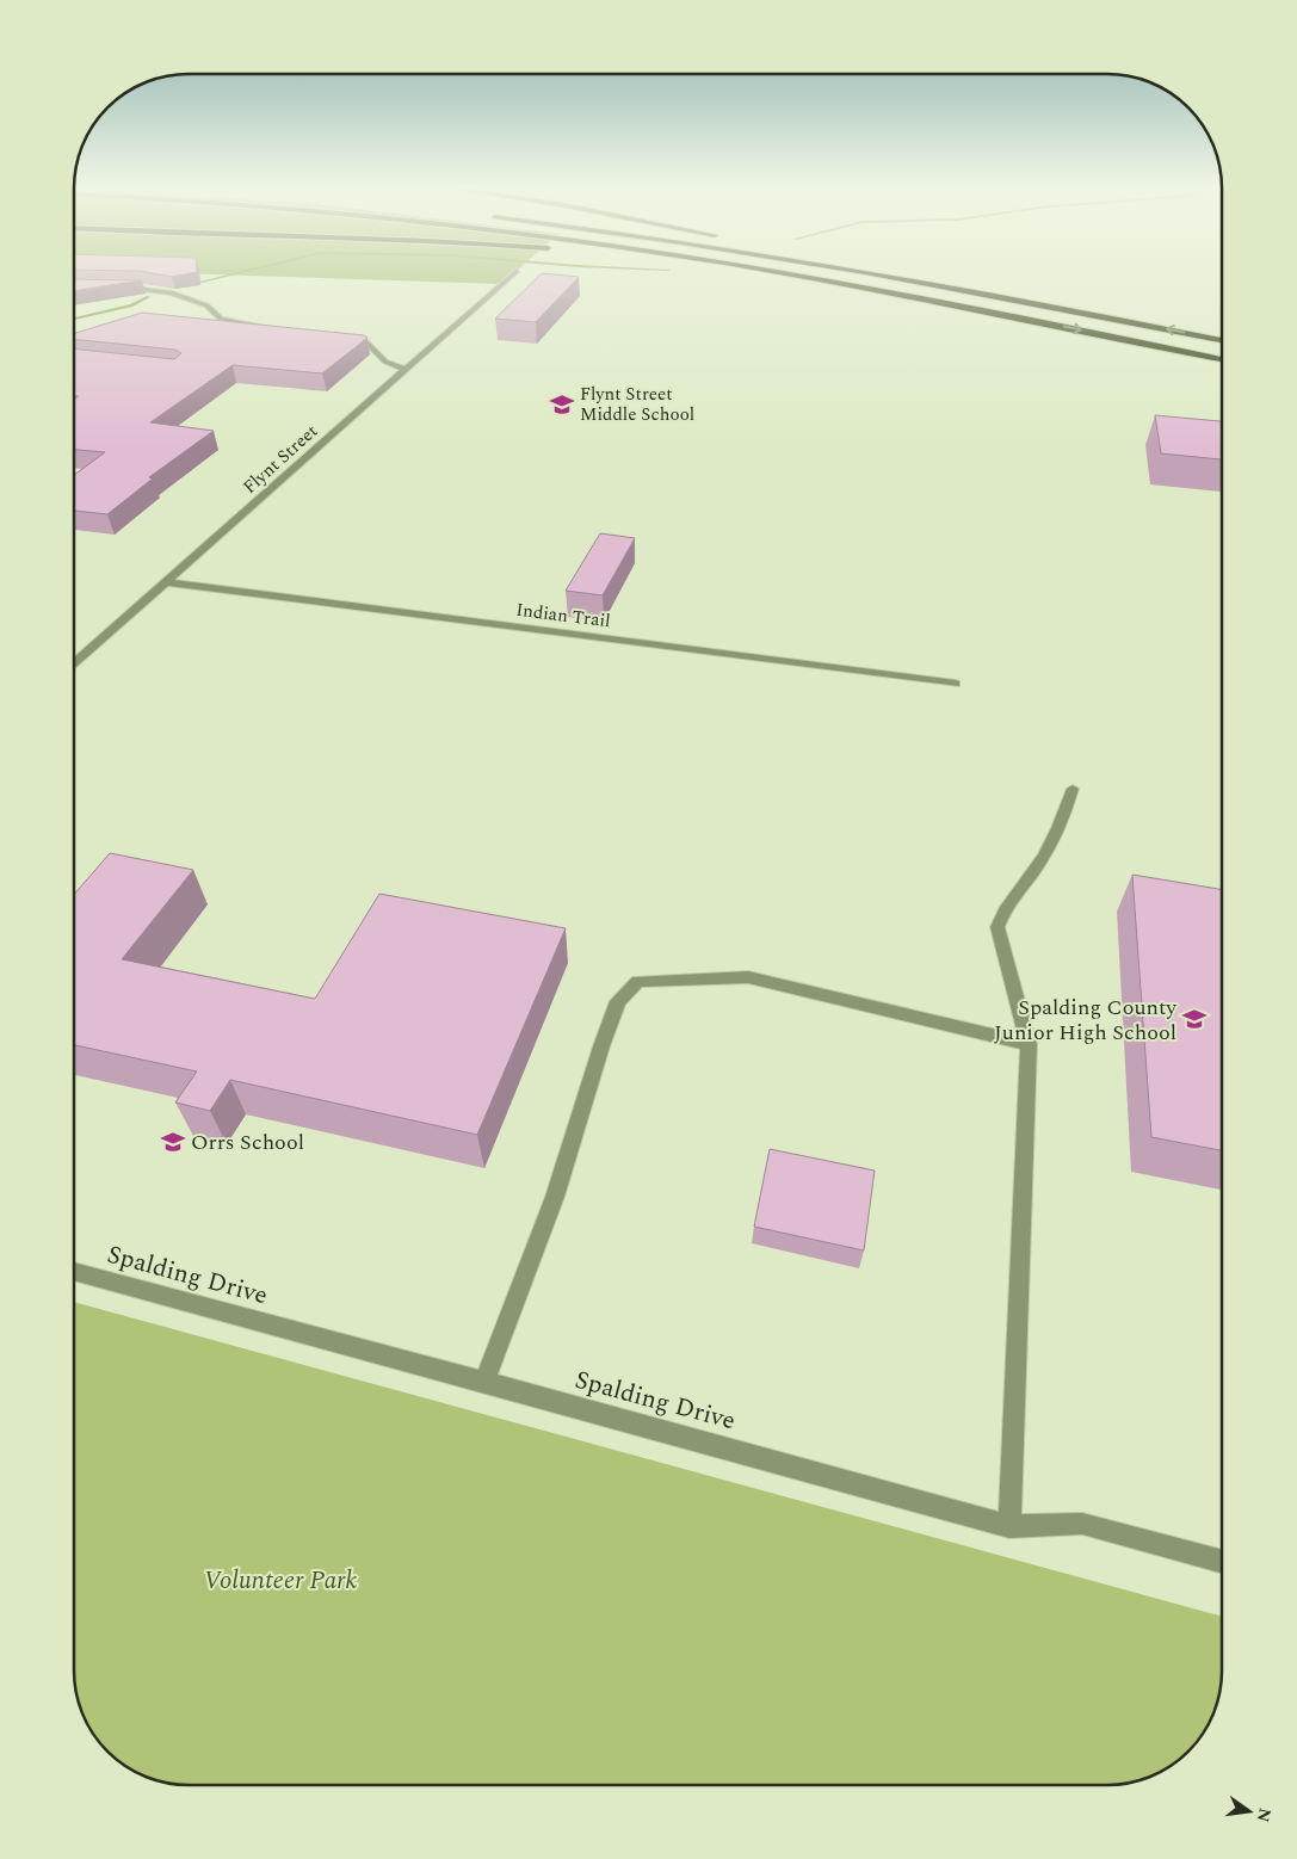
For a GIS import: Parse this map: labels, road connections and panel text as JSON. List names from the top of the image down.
{
  "streets": {
    "street": ["Flynt Street", "Indian Trail", "Spalding Drive"]
  },
  "crossings": [
    ["Flynt Street", "Indian Trail"]
  ],
  "parks": ["Volunteer Park"],
  "places": {
    "school or university": ["Flynt Street Middle School", "Spalding County Junior High School", "Orrs School"]
  },
  "north": "right"
}
